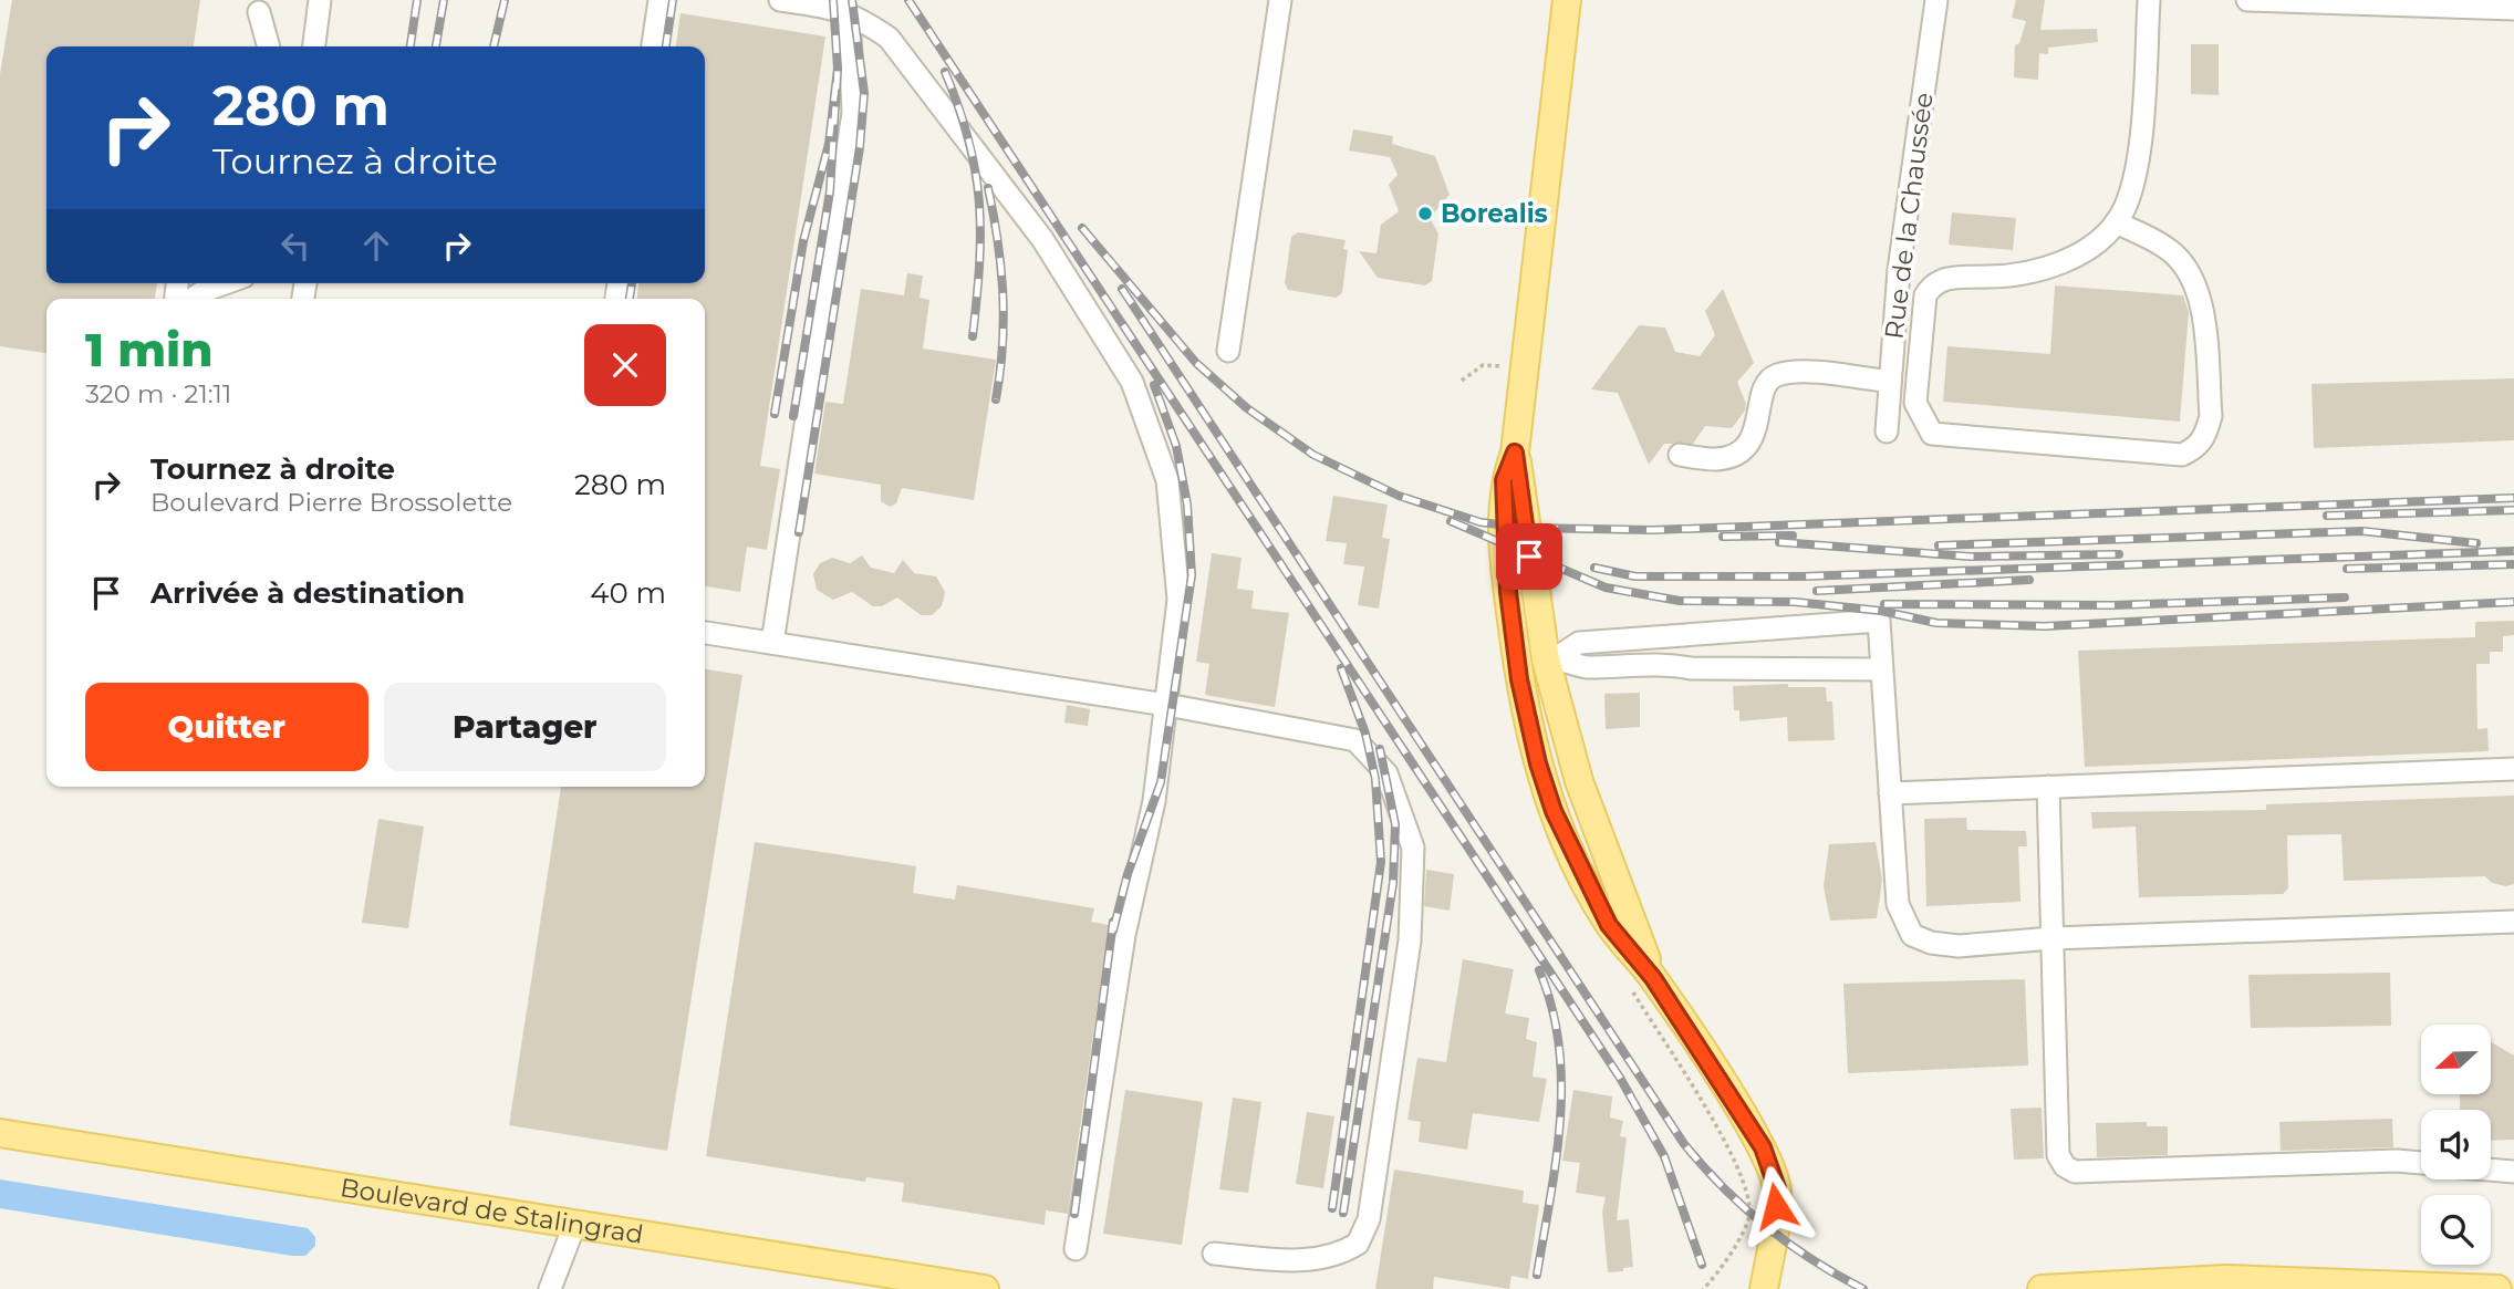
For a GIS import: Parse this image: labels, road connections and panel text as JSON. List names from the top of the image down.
{
  "streets": {
    "main road": ["Boulevard de Stalingrad"],
    "street": ["Rue de la Chaussée"]
  },
  "places": ["Borealis"],
  "north": "left",
  "page": {
    "turn": ["280 m", "Tournez à droite"],
    "heading": ["1 min", "320 m · 21:11"],
    "list": [
      {
        "name": "Tournez à droite",
        "note": "Boulevard Pierre Brossolette",
        "value": "280 m"
      },
      {
        "name": "Arrivée à destination",
        "value": "40 m"
      }
    ],
    "buttons": ["Quitter", "Partager"]
  }
}
